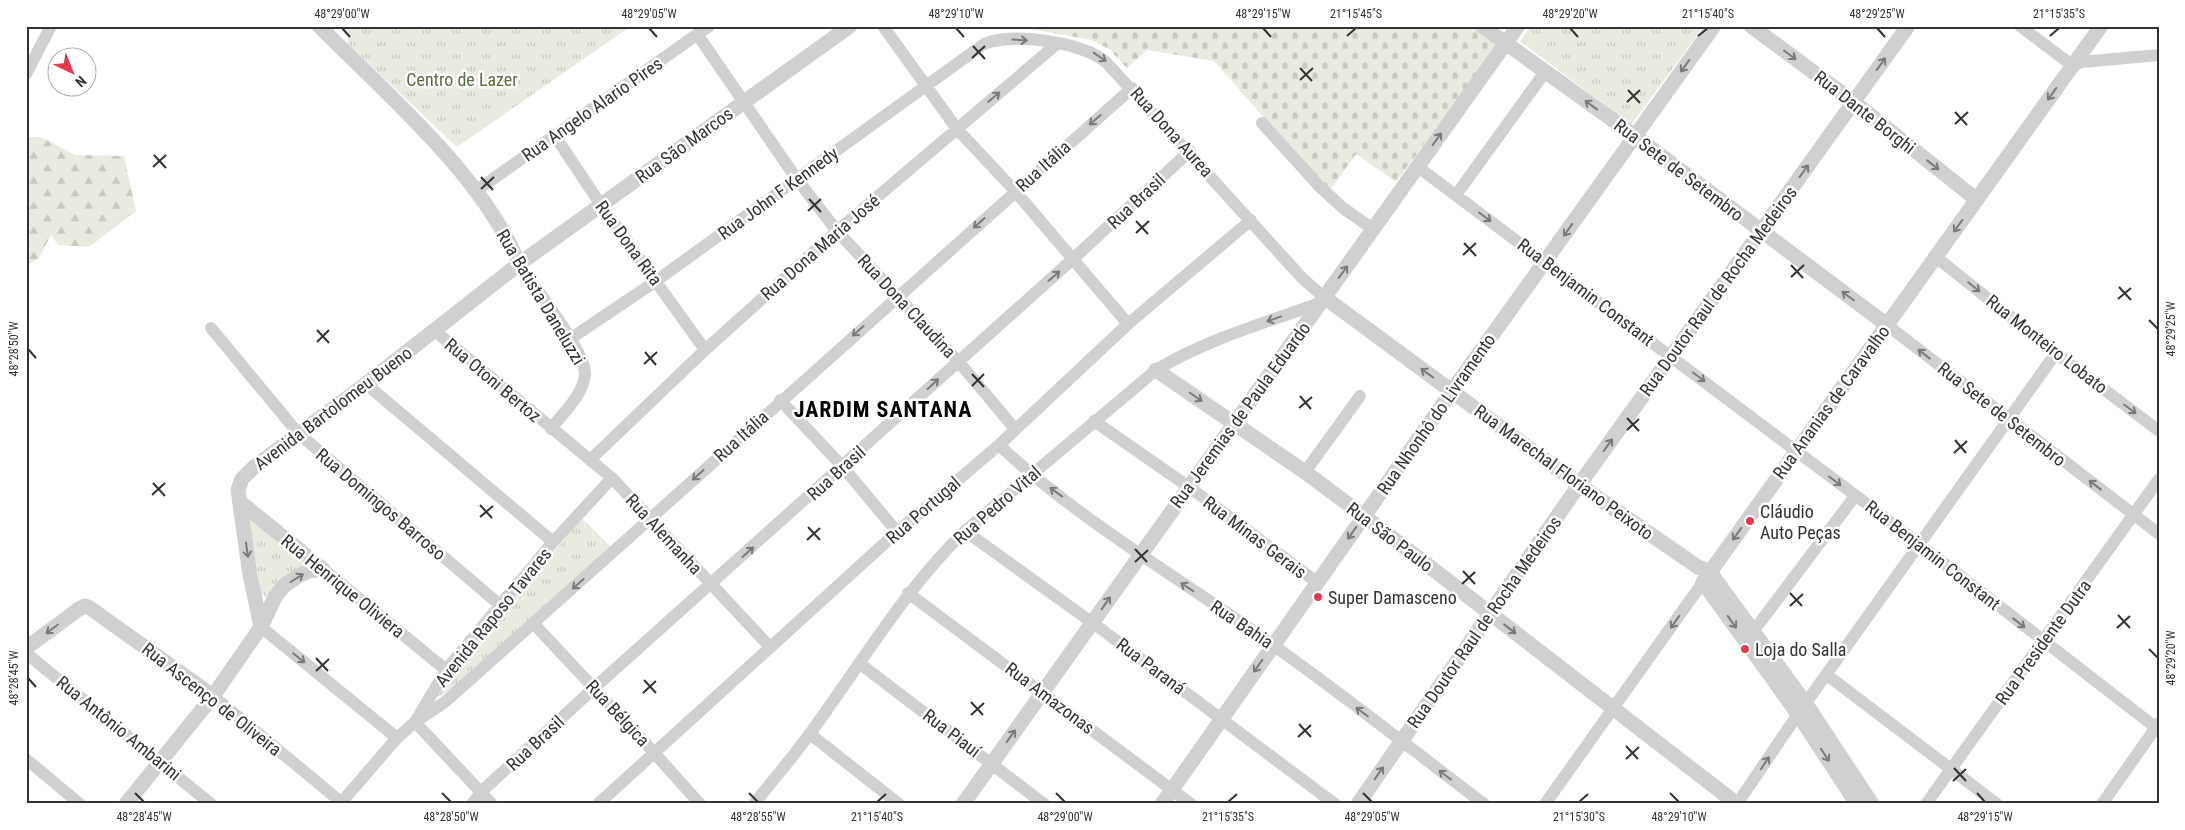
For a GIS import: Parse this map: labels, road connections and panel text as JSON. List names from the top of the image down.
{
  "streets": {
    "street": [
      "Rua Angelo Alario Pires",
      "Rua Dante Borghi",
      "Rua Dona Aurea",
      "Rua São Marcos",
      "Rua Itália",
      "Rua Sete de Setembro",
      "Rua John F Kennedy",
      "Rua Brasil",
      "Rua Dona Rita",
      "Rua Dona Maria José",
      "Rua Doutor Raul de Rocha Medeiros",
      "Rua Benjamin Constant",
      "Rua Batista Daneluzzi",
      "Rua Dona Claudina",
      "Rua Monteiro Lobato",
      "Rua Otoni Bertoz",
      "Rua Ananias de Caravalho",
      "Avenida Bartolomeu Bueno",
      "Rua Nhonhô do Livramento",
      "Rua Jeremias de Paula Eduardo",
      "Rua Marechal Floriano Peixoto",
      "Rua Domingos Barroso",
      "Rua Pedro Vital",
      "Rua Portugal",
      "Rua Alemanha",
      "Rua Minas Gerais",
      "Rua São Paulo",
      "Rua Henrique Oliviera",
      "Avenida Raposo Tavares",
      "Rua Bahia",
      "Rua Presidente Dutra",
      "Rua Paraná",
      "Rua Amazonas",
      "Rua Ascenço de Oliveira",
      "Rua Bélgica",
      "Rua Antônio Ambarini",
      "Rua Piauí"
    ]
  },
  "crossings": [
    ["Rua Angelo Alario Pires", "Rua Dona Rita"],
    ["Rua Angelo Alario Pires", "Rua Batista Daneluzzi"],
    ["Rua Angelo Alario Pires", "Rua Dona Claudina"],
    ["Rua Dante Borghi", "Rua Doutor Raul de Rocha Medeiros"],
    ["Rua Dante Borghi", "Rua Ananias de Caravalho"],
    ["Rua Dona Aurea", "Rua Itália"],
    ["Rua Dona Aurea", "Rua John F Kennedy"],
    ["Rua Dona Aurea", "Rua Brasil"],
    ["Rua Dona Aurea", "Rua Dona Maria José"],
    ["Rua Dona Aurea", "Rua Jeremias de Paula Eduardo"],
    ["Rua Dona Aurea", "Rua Marechal Floriano Peixoto"],
    ["Rua Dona Aurea", "Rua Pedro Vital"],
    ["Rua Dona Aurea", "Rua Portugal"],
    ["Rua São Marcos", "Rua Dona Rita"],
    ["Rua São Marcos", "Rua Batista Daneluzzi"],
    ["Rua São Marcos", "Rua Dona Claudina"],
    ["Rua São Marcos", "Avenida Bartolomeu Bueno"],
    ["Rua Itália", "Rua Dona Claudina"],
    ["Rua Itália", "Rua Alemanha"],
    ["Rua Itália", "Avenida Raposo Tavares"],
    ["Rua Itália", "Rua Bélgica"],
    ["Rua Sete de Setembro", "Rua Doutor Raul de Rocha Medeiros"],
    ["Rua Sete de Setembro", "Rua Ananias de Caravalho"],
    ["Rua Sete de Setembro", "Rua Nhonhô do Livramento"],
    ["Rua Sete de Setembro", "Rua Jeremias de Paula Eduardo"],
    ["Rua Sete de Setembro", "Rua Presidente Dutra"],
    ["Rua John F Kennedy", "Rua Dona Rita"],
    ["Rua John F Kennedy", "Rua Batista Daneluzzi"],
    ["Rua John F Kennedy", "Rua Dona Claudina"],
    ["Rua Brasil", "Rua Dona Claudina"],
    ["Rua Brasil", "Rua Alemanha"],
    ["Rua Brasil", "Rua Bélgica"],
    ["Rua Dona Rita", "Rua Dona Maria José"],
    ["Rua Dona Maria José", "Rua Dona Claudina"],
    ["Rua Dona Maria José", "Rua Alemanha"],
    ["Rua Doutor Raul de Rocha Medeiros", "Rua Benjamin Constant"],
    ["Rua Doutor Raul de Rocha Medeiros", "Rua Marechal Floriano Peixoto"],
    ["Rua Doutor Raul de Rocha Medeiros", "Rua São Paulo"],
    ["Rua Doutor Raul de Rocha Medeiros", "Rua Bahia"],
    ["Rua Benjamin Constant", "Rua Ananias de Caravalho"],
    ["Rua Benjamin Constant", "Rua Nhonhô do Livramento"],
    ["Rua Benjamin Constant", "Rua Jeremias de Paula Eduardo"],
    ["Rua Benjamin Constant", "Rua Presidente Dutra"],
    ["Rua Batista Daneluzzi", "Rua Otoni Bertoz"],
    ["Rua Batista Daneluzzi", "Avenida Bartolomeu Bueno"],
    ["Rua Batista Daneluzzi", "Rua Alemanha"],
    ["Rua Dona Claudina", "Rua Portugal"],
    ["Rua Monteiro Lobato", "Rua Ananias de Caravalho"],
    ["Rua Otoni Bertoz", "Avenida Bartolomeu Bueno"],
    ["Rua Otoni Bertoz", "Rua Alemanha"],
    ["Rua Ananias de Caravalho", "Rua Marechal Floriano Peixoto"],
    ["Rua Ananias de Caravalho", "Rua São Paulo"],
    ["Avenida Bartolomeu Bueno", "Rua Domingos Barroso"],
    ["Avenida Bartolomeu Bueno", "Rua Henrique Oliviera"],
    ["Rua Nhonhô do Livramento", "Rua Marechal Floriano Peixoto"],
    ["Rua Nhonhô do Livramento", "Rua Minas Gerais"],
    ["Rua Nhonhô do Livramento", "Rua São Paulo"],
    ["Rua Nhonhô do Livramento", "Rua Bahia"],
    ["Rua Nhonhô do Livramento", "Rua Paraná"],
    ["Rua Nhonhô do Livramento", "Rua Amazonas"],
    ["Rua Jeremias de Paula Eduardo", "Rua Marechal Floriano Peixoto"],
    ["Rua Jeremias de Paula Eduardo", "Rua Pedro Vital"],
    ["Rua Jeremias de Paula Eduardo", "Rua Minas Gerais"],
    ["Rua Jeremias de Paula Eduardo", "Rua São Paulo"],
    ["Rua Jeremias de Paula Eduardo", "Rua Bahia"],
    ["Rua Jeremias de Paula Eduardo", "Rua Paraná"],
    ["Rua Jeremias de Paula Eduardo", "Rua Amazonas"],
    ["Rua Jeremias de Paula Eduardo", "Rua Piauí"],
    ["Rua Marechal Floriano Peixoto", "Rua Pedro Vital"],
    ["Rua Domingos Barroso", "Avenida Raposo Tavares"],
    ["Rua Pedro Vital", "Rua Minas Gerais"],
    ["Rua Pedro Vital", "Rua São Paulo"],
    ["Rua Pedro Vital", "Rua Bahia"],
    ["Rua Pedro Vital", "Rua Paraná"],
    ["Rua Pedro Vital", "Rua Amazonas"],
    ["Rua Pedro Vital", "Rua Piauí"],
    ["Rua Portugal", "Rua Alemanha"],
    ["Rua Portugal", "Rua Bahia"],
    ["Rua Portugal", "Rua Bélgica"],
    ["Rua Alemanha", "Avenida Raposo Tavares"],
    ["Rua Henrique Oliviera", "Avenida Raposo Tavares"],
    ["Avenida Raposo Tavares", "Rua Ascenço de Oliveira"]
  ],
  "one_way": [
    "Rua Dante Borghi",
    "Rua Itália",
    "Rua Sete de Setembro",
    "Rua Brasil",
    "Rua Doutor Raul de Rocha Medeiros",
    "Rua Benjamin Constant",
    "Rua Monteiro Lobato",
    "Rua Bahia",
    "Rua Ascenço de Oliveira"
  ],
  "districts": ["JARDIM SANTANA"],
  "parks": ["Centro de Lazer"],
  "places": ["Cláudio Auto Peças", "Super Damasceno", "Loja do Salla"],
  "north": "bottom right",
  "coordinates": [
    "48°29'00\"W",
    "48°29'05\"W",
    "48°29'10\"W",
    "48°29'15\"W",
    "21°15'45\"S",
    "48°29'20\"W",
    "21°15'40\"S",
    "48°29'25\"W",
    "21°15'35\"S",
    "48°28'50\"W",
    "48°28'45\"W",
    "48°28'55\"W",
    "21°15'30\"S"
  ]
}
